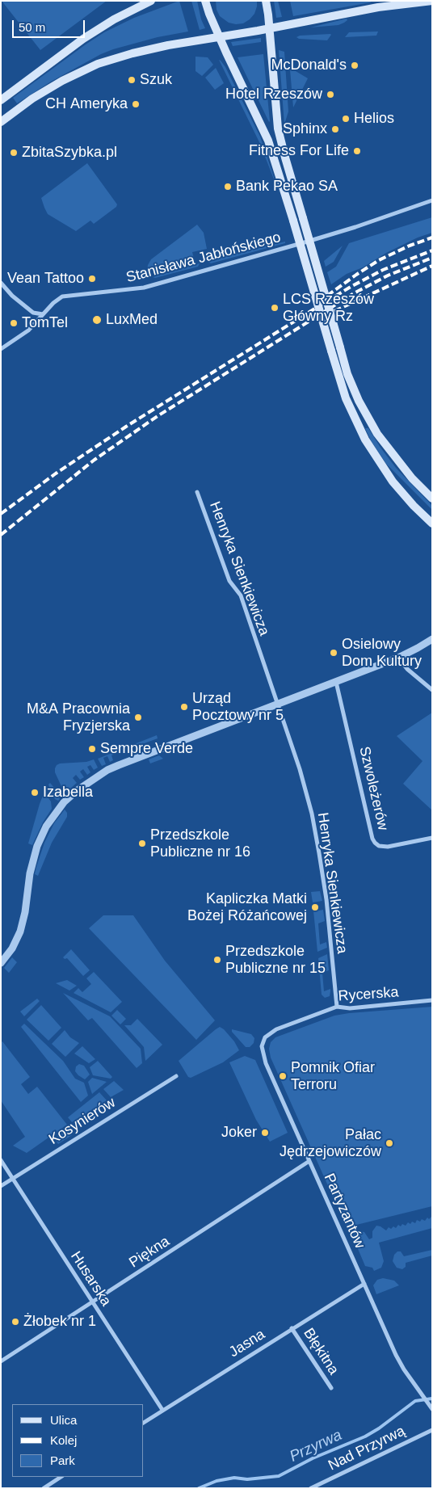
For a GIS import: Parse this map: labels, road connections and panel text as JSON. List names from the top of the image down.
{
  "streets": {
    "street": [
      "Stanisława Jabłońskiego",
      "Henryka Sienkiewicza",
      "Szwoleżerów",
      "Rycerska",
      "Kosynierów",
      "Partyzantów",
      "Piękna",
      "Husarska",
      "Jasna",
      "Błękitna",
      "Nad Przyrwą"
    ]
  },
  "crossings": [
    ["Henryka Sienkiewicza", "Rycerska"],
    ["Rycerska", "Partyzantów"],
    ["Kosynierów", "Husarska"],
    ["Partyzantów", "Piękna"],
    ["Partyzantów", "Jasna"],
    ["Piękna", "Husarska"],
    ["Husarska", "Jasna"],
    ["Jasna", "Błękitna"]
  ],
  "water": ["Przyrwa"],
  "places": [
    "McDonald's",
    "Szuk",
    "Hotel Rzeszów",
    "CH Ameryka",
    "Helios",
    "Sphinx",
    "Fitness For Life",
    "ZbitaSzybka.pl",
    "Bank Pekao SA",
    "Vean Tattoo",
    "LCS Rzeszów Główny Rz",
    "LuxMed",
    "TomTel",
    "Osielowy Dom Kultury",
    "Urząd Pocztowy nr 5",
    "M&A Pracownia Fryzjerska",
    "Sempre Verde",
    "Izabella",
    "Przedszkole Publiczne nr 16",
    "Kapliczka Matki Bożej Różańcowej",
    "Przedszkole Publiczne nr 15",
    "Pomnik Ofiar Terroru",
    "Joker",
    "Pałac Jędrzejowiczów",
    "Żłobek nr 1"
  ],
  "legend": ["Ulica", "Kolej", "Park"],
  "scale_bar": "50 m"
}
